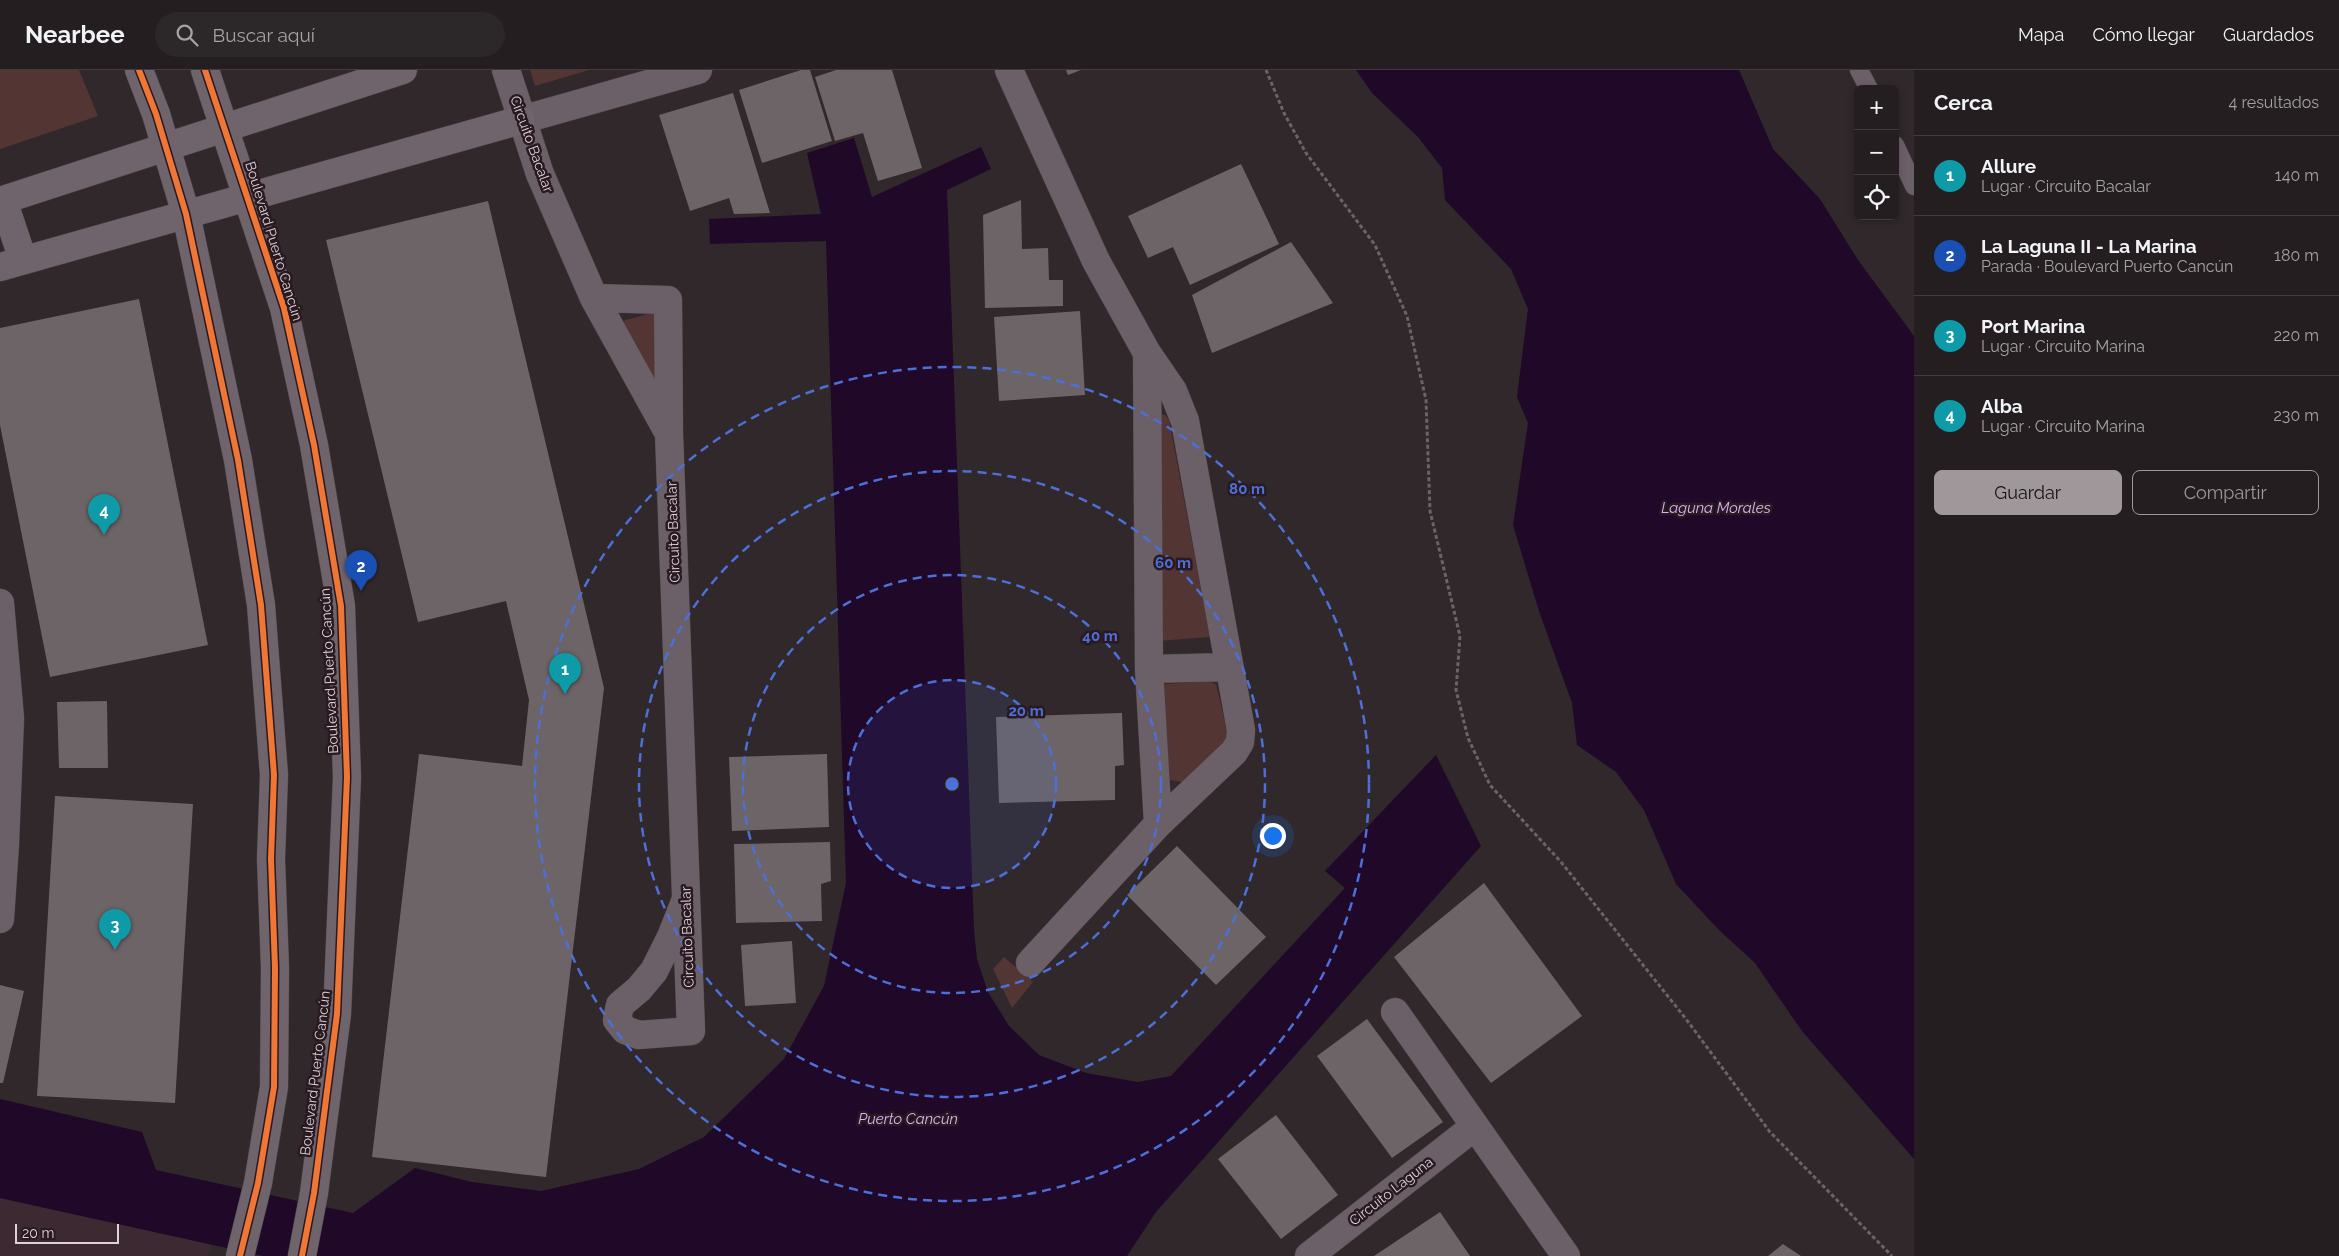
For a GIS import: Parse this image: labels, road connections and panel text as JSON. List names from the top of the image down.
{
  "streets": {
    "street": ["Circuito Bacalar", "Boulevard Puerto Cancún", "Circuito Laguna"]
  },
  "water": ["Laguna Morales", "Puerto Cancún"],
  "scale_bar": "20 m",
  "page": {
    "header": "Nearbee",
    "search": "Buscar aquí",
    "nav": ["Mapa", "Cómo llegar", "Guardados"],
    "heading": ["Cerca", "4 resultados"],
    "map_buttons": ["+", "−"],
    "list": [
      {
        "mark": "1",
        "name": "Allure",
        "note": "Lugar · Circuito Bacalar",
        "value": "140 m"
      },
      {
        "mark": "2",
        "name": "La Laguna II - La Marina",
        "note": "Parada · Boulevard Puerto Cancún",
        "value": "180 m"
      },
      {
        "mark": "3",
        "name": "Port Marina",
        "note": "Lugar · Circuito Marina",
        "value": "220 m"
      },
      {
        "mark": "4",
        "name": "Alba",
        "note": "Lugar · Circuito Marina",
        "value": "230 m"
      }
    ],
    "buttons": ["Guardar", "Compartir"],
    "pins": [
      "4",
      "2",
      "1",
      "3"
    ],
    "scale": "20 m"
  },
  "rings": [
    "80 m",
    "60 m",
    "40 m",
    "20 m"
  ]
}
